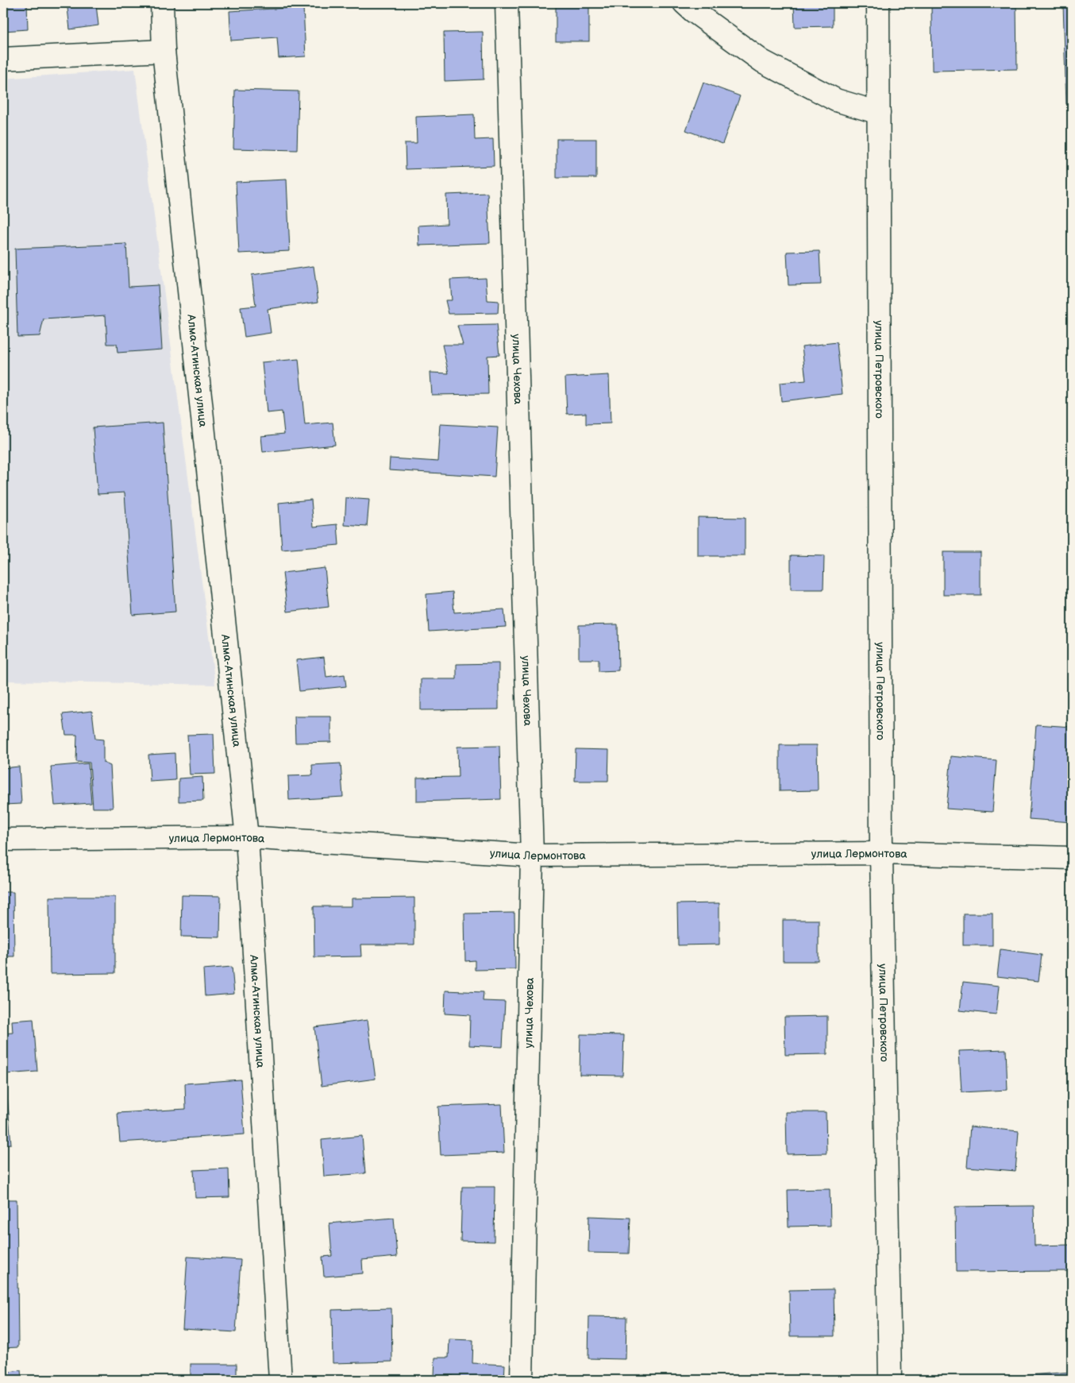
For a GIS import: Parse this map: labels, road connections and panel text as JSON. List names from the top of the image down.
{
  "streets": {
    "street": [
      "улица Чехова",
      "улица Петровского",
      "Алма-Атинская улица",
      "улица Лермонтова"
    ]
  },
  "crossings": [
    ["улица Чехова", "улица Лермонтова"],
    ["улица Петровского", "улица Лермонтова"],
    ["Алма-Атинская улица", "улица Лермонтова"]
  ]
}
